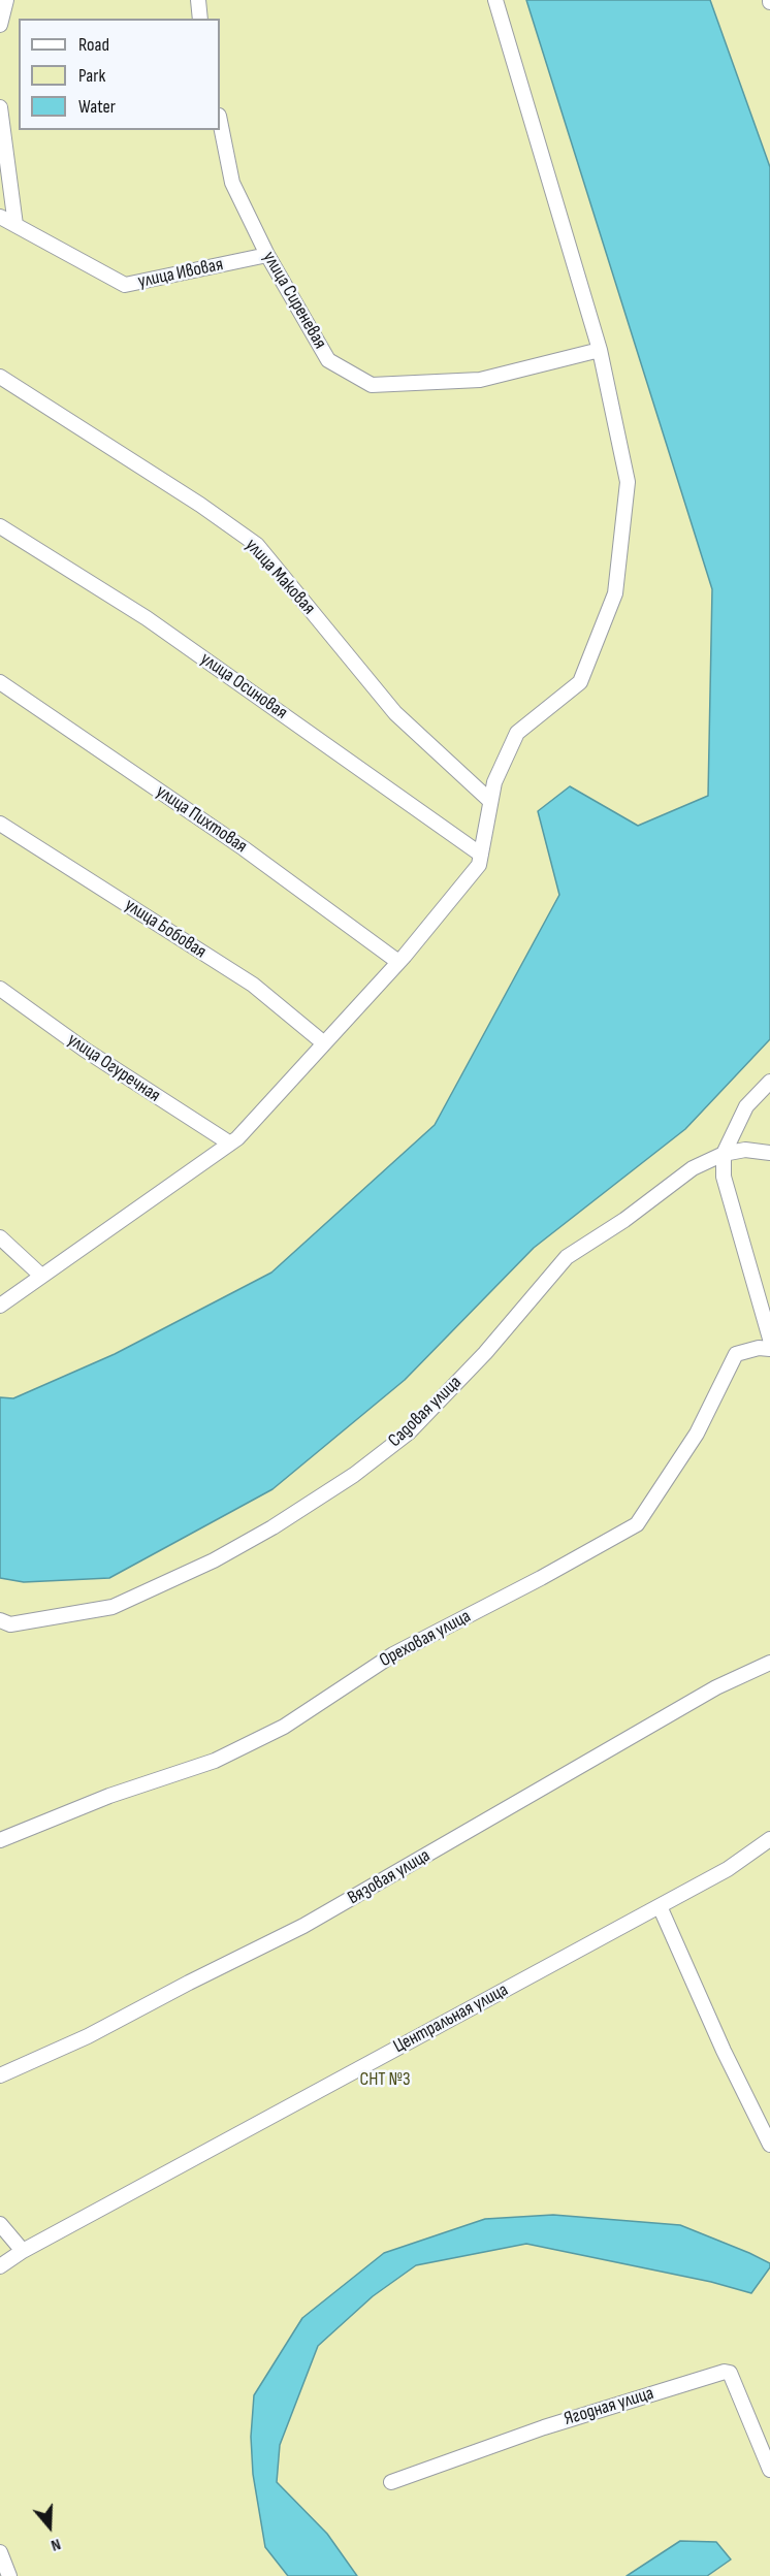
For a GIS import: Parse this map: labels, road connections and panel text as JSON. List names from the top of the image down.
{
  "streets": {
    "street": [
      "улица Ивовая",
      "улица Сиреневая",
      "улица Маковая",
      "улица Осиновая",
      "улица Пихтовая",
      "улица Бобовая",
      "улица Огуречная",
      "Садовая улица",
      "Ореховая улица",
      "Вязовая улица",
      "Центральная улица",
      "Ягодная улица"
    ]
  },
  "crossings": [
    ["улица Ивовая", "улица Сиреневая"]
  ],
  "parks": ["СНТ №3"],
  "legend": ["Road", "Park", "Water"],
  "north": "bottom"
}
